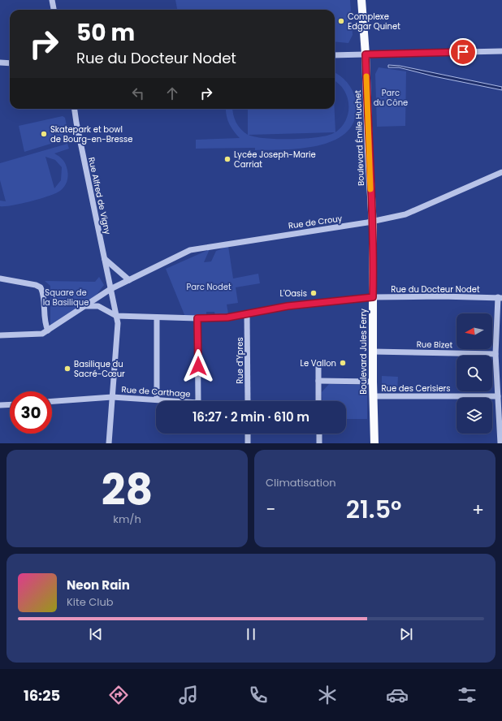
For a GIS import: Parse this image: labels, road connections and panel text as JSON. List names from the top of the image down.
{
  "streets": {
    "main road": ["Boulevard Émile Huchet", "Boulevard Jules Ferry"],
    "street": [
      "Rue Alfred de Vigny",
      "Rue de Crouy",
      "Rue du Docteur Nodet",
      "Rue Bizet",
      "Rue d'Ypres",
      "Rue des Cerisiers",
      "Rue de Carthage"
    ]
  },
  "crossings": [
    ["Boulevard Émile Huchet", "Rue de Crouy"],
    ["Boulevard Émile Huchet", "Boulevard Jules Ferry"],
    ["Rue Alfred de Vigny", "Rue de Crouy"],
    ["Rue Alfred de Vigny", "Rue du Docteur Nodet"],
    ["Rue Alfred de Vigny", "Rue de Carthage"],
    ["Rue de Crouy", "Boulevard Jules Ferry"],
    ["Rue du Docteur Nodet", "Boulevard Jules Ferry"],
    ["Rue du Docteur Nodet", "Rue d'Ypres"],
    ["Rue du Docteur Nodet", "Rue de Carthage"],
    ["Rue Bizet", "Boulevard Jules Ferry"],
    ["Boulevard Jules Ferry", "Rue des Cerisiers"]
  ],
  "parks": ["Parc du Cône", "Parc Nodet", "Square de la Basilique"],
  "places": [
    "Complexe Edgar Quinet",
    "Skatepark et bowl de Bourg-en-Bresse",
    "Lycée Joseph-Marie Carriat",
    "L'Oasis",
    "Le Vallon",
    "Basilique du Sacré-Cœur"
  ],
  "north": "left",
  "page": {
    "turn": ["50 m", "Rue du Docteur Nodet"],
    "limit": "30",
    "trip": "16:27 · 2 min · 610 m",
    "tile": [
      ["28", "km/h"],
      "Climatisation"
    ],
    "heat": ["−", "21.5°", "+"],
    "song": ["Neon Rain", "Kite Club"],
    "tabs": "16:25"
  }
}
